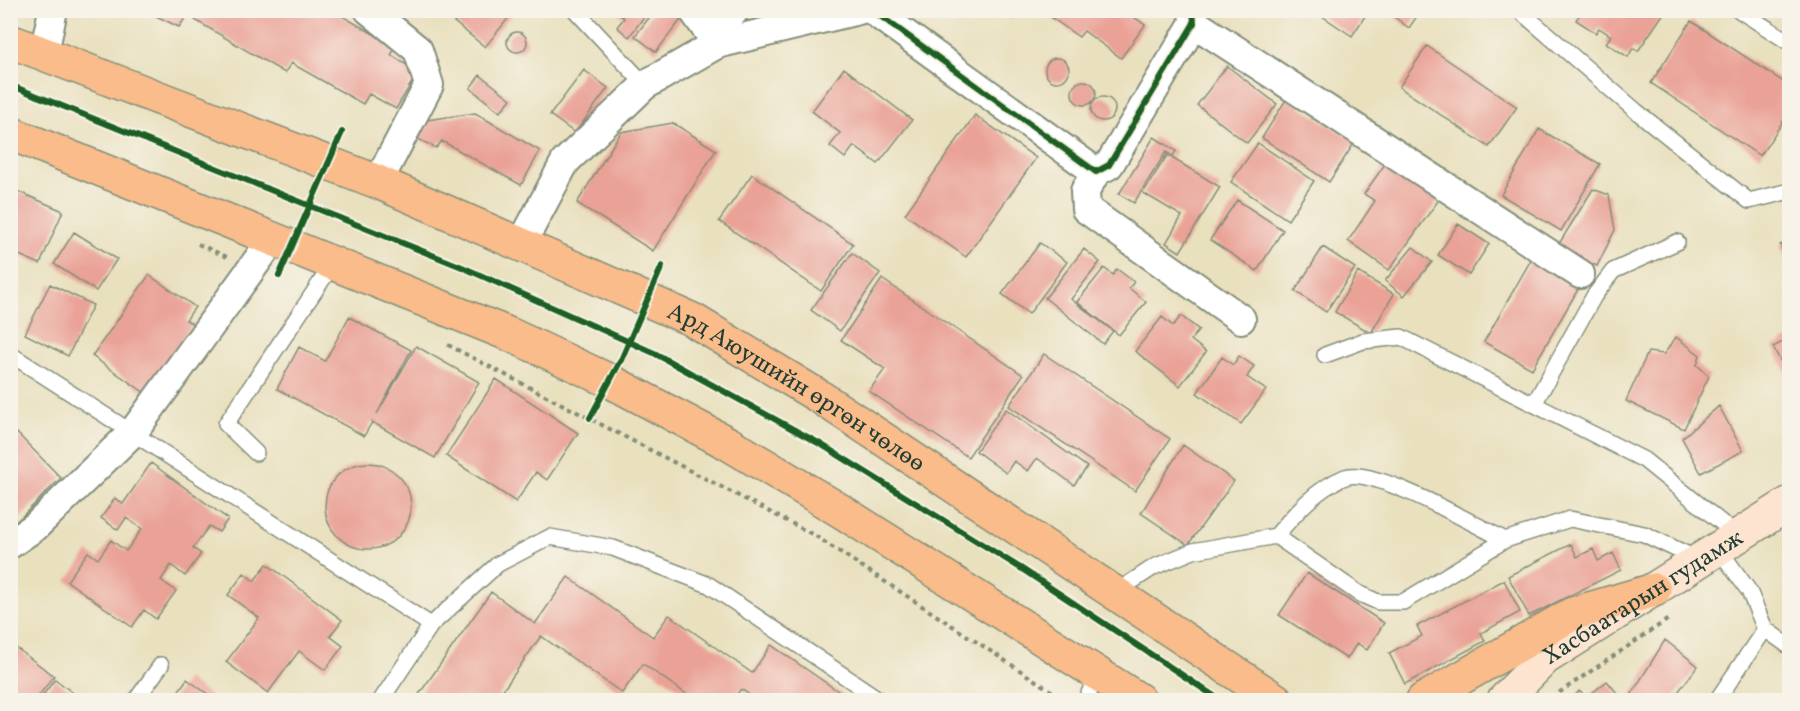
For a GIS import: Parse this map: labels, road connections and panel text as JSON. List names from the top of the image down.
{
  "streets": {
    "main road": ["Ард Аюушийн өргөн чөлөө"],
    "street": ["Хасбаатарын гудамж"]
  }
}
